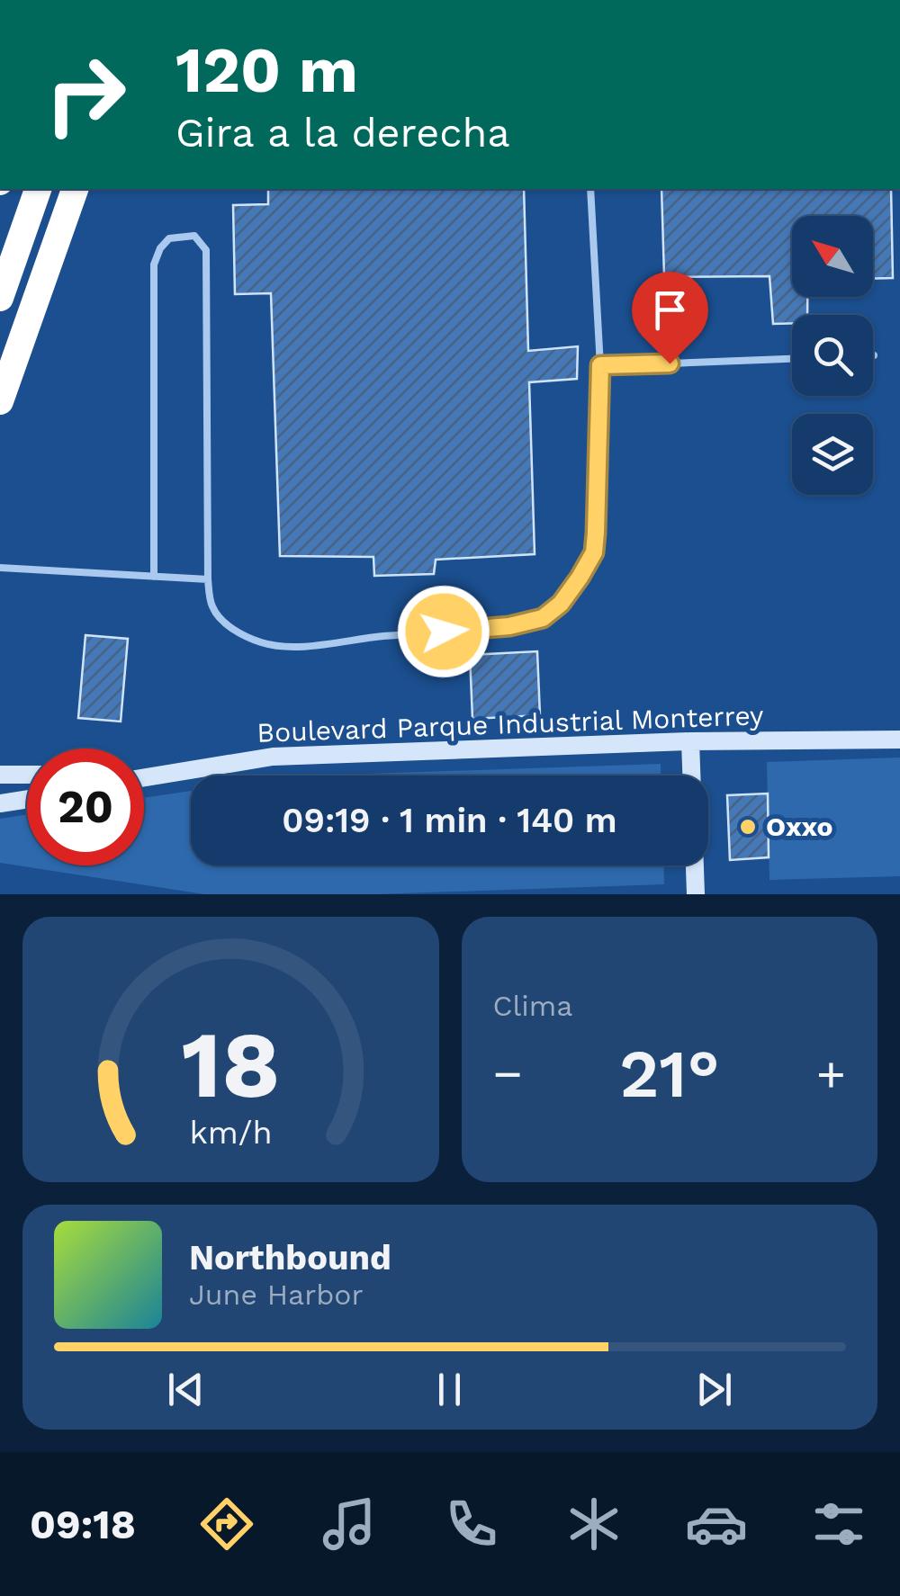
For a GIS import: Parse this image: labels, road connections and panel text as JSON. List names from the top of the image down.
{
  "streets": {
    "street": ["Boulevard Parque Industrial Monterrey"]
  },
  "places": ["Oxxo"],
  "north": "top left",
  "page": {
    "turn": ["120 m", "Gira a la derecha"],
    "limit": "20",
    "trip": "09:19 · 1 min · 140 m",
    "tile": "Clima",
    "heat": ["−", "21°", "+"],
    "song": ["Northbound", "June Harbor"],
    "tabs": "09:18",
    "gauge": ["18", "km/h"]
  }
}
